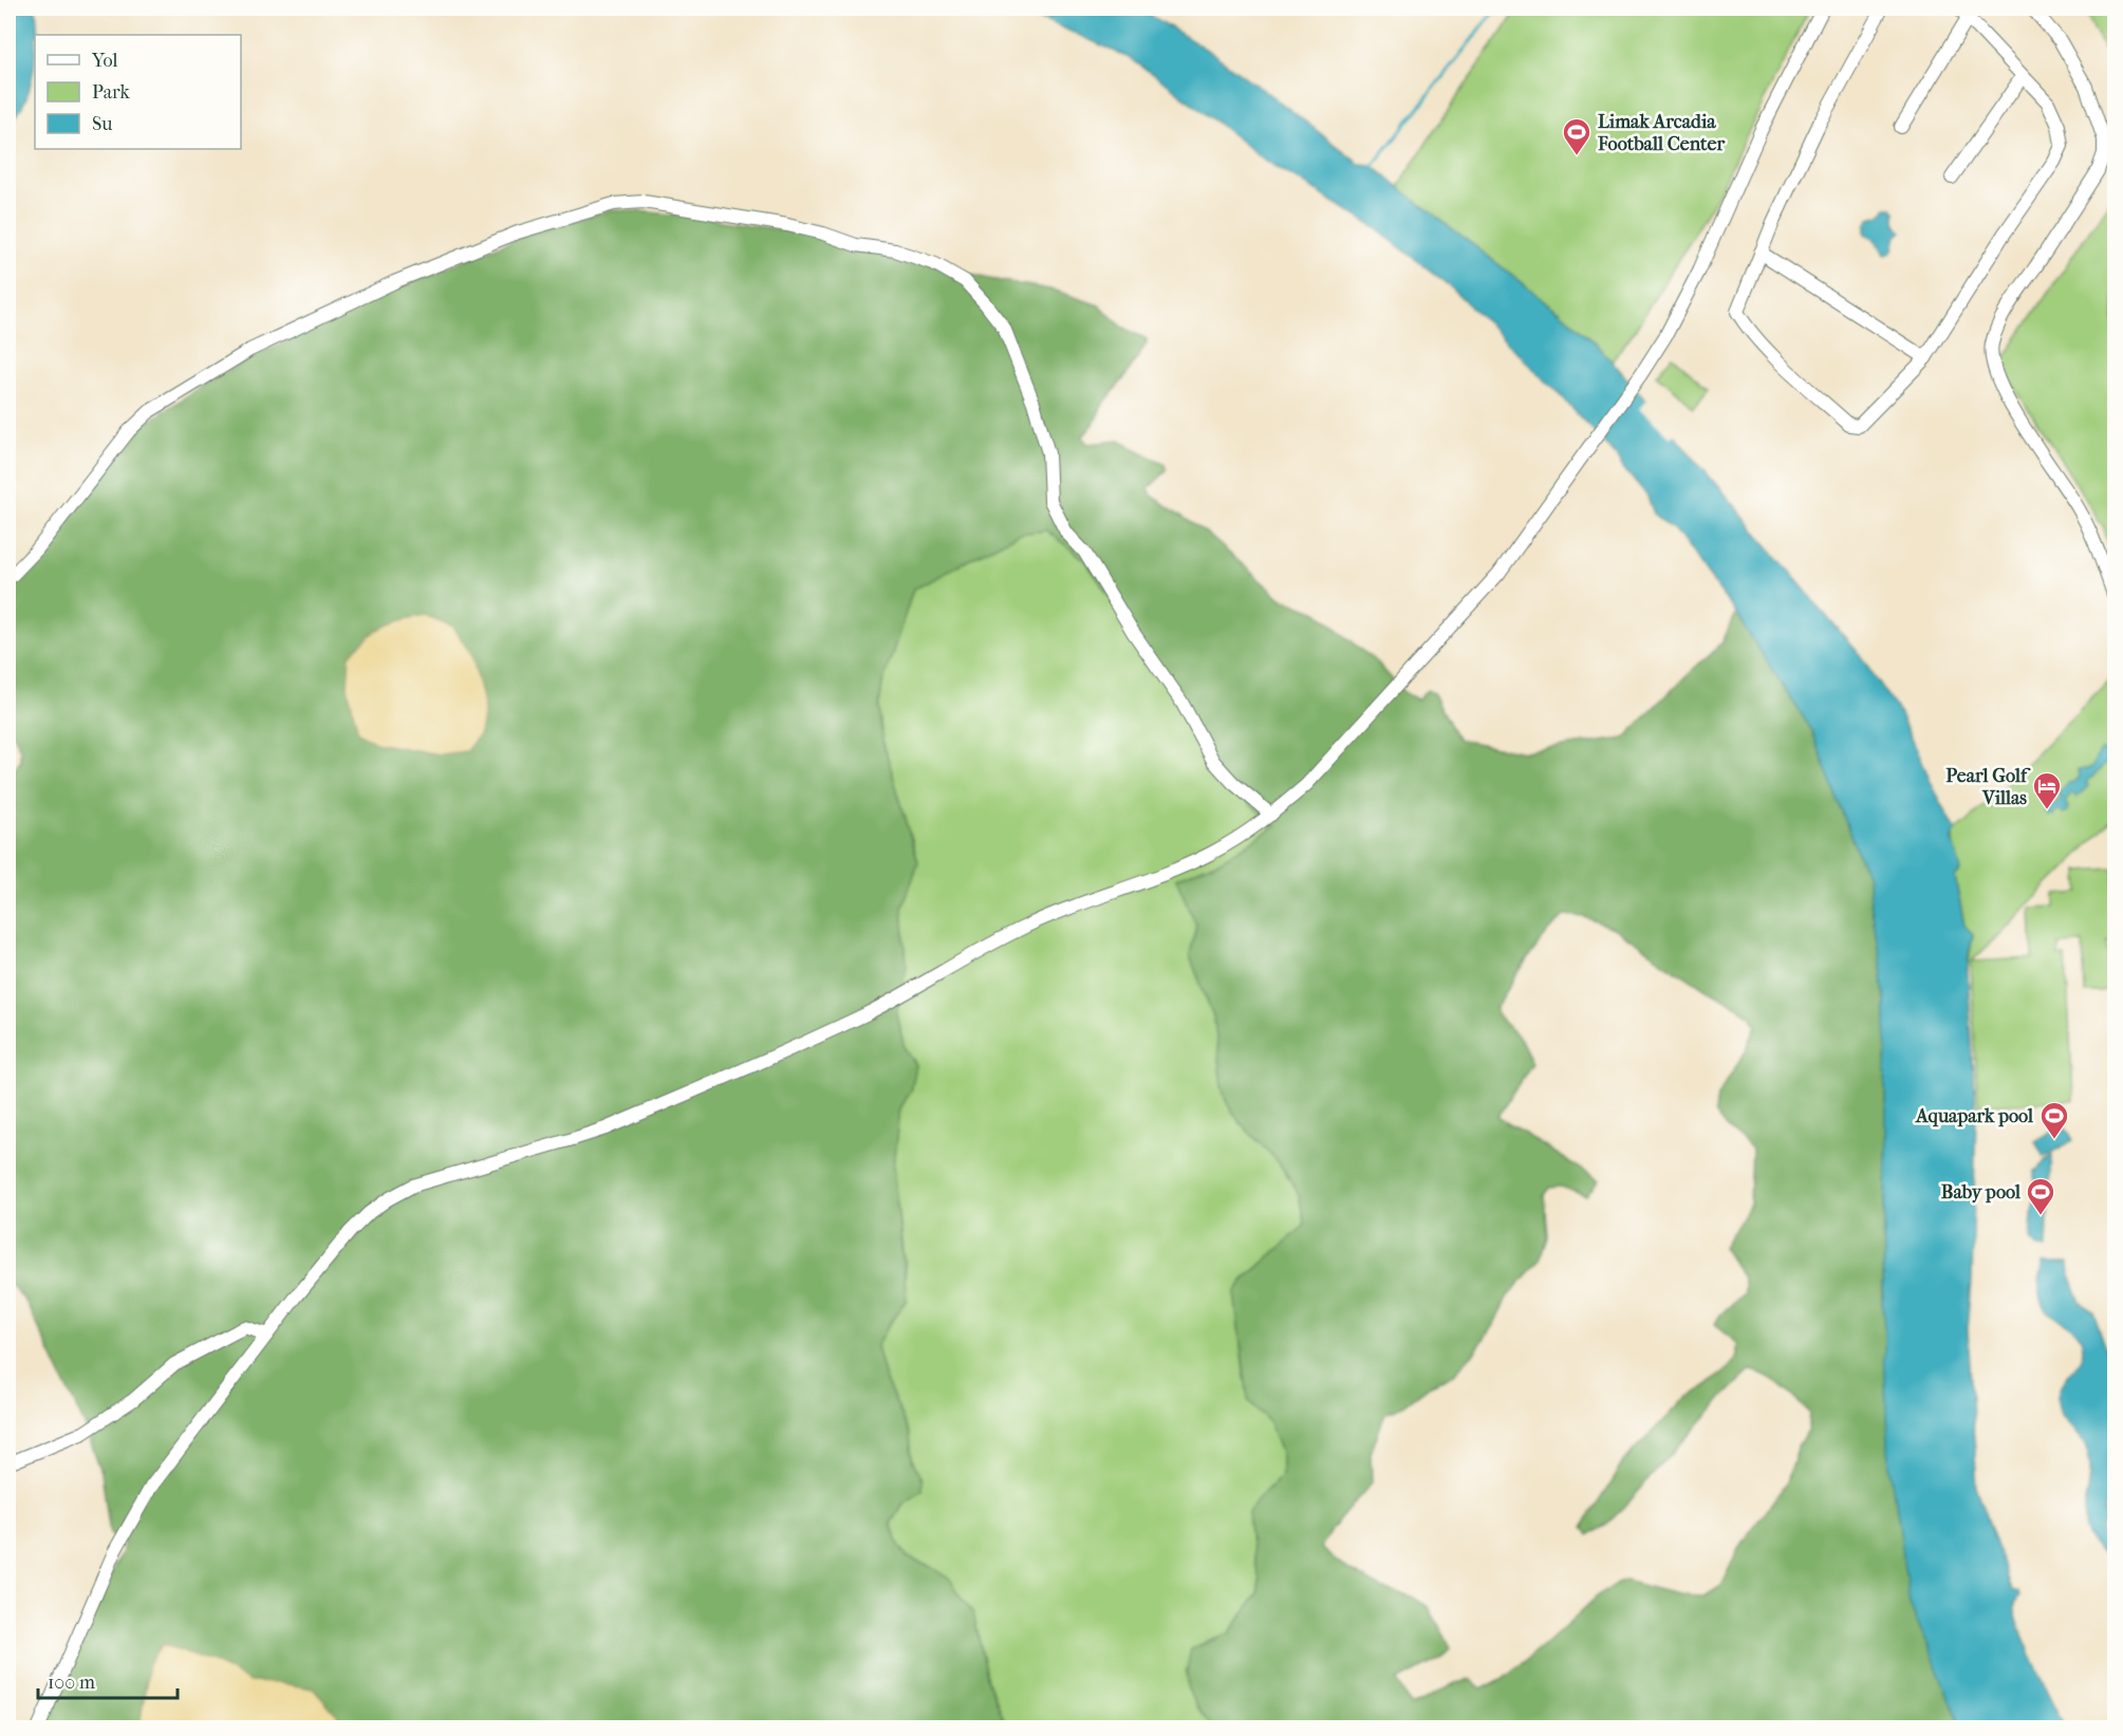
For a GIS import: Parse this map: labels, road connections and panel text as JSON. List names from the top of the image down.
{
  "places": {
    "sports": ["Limak Arcadia Football Center", "Aquapark pool", "Baby pool"],
    "hotel": ["Pearl Golf Villas"]
  },
  "legend": ["Yol", "Park", "Su"],
  "scale_bar": "100 m"
}
